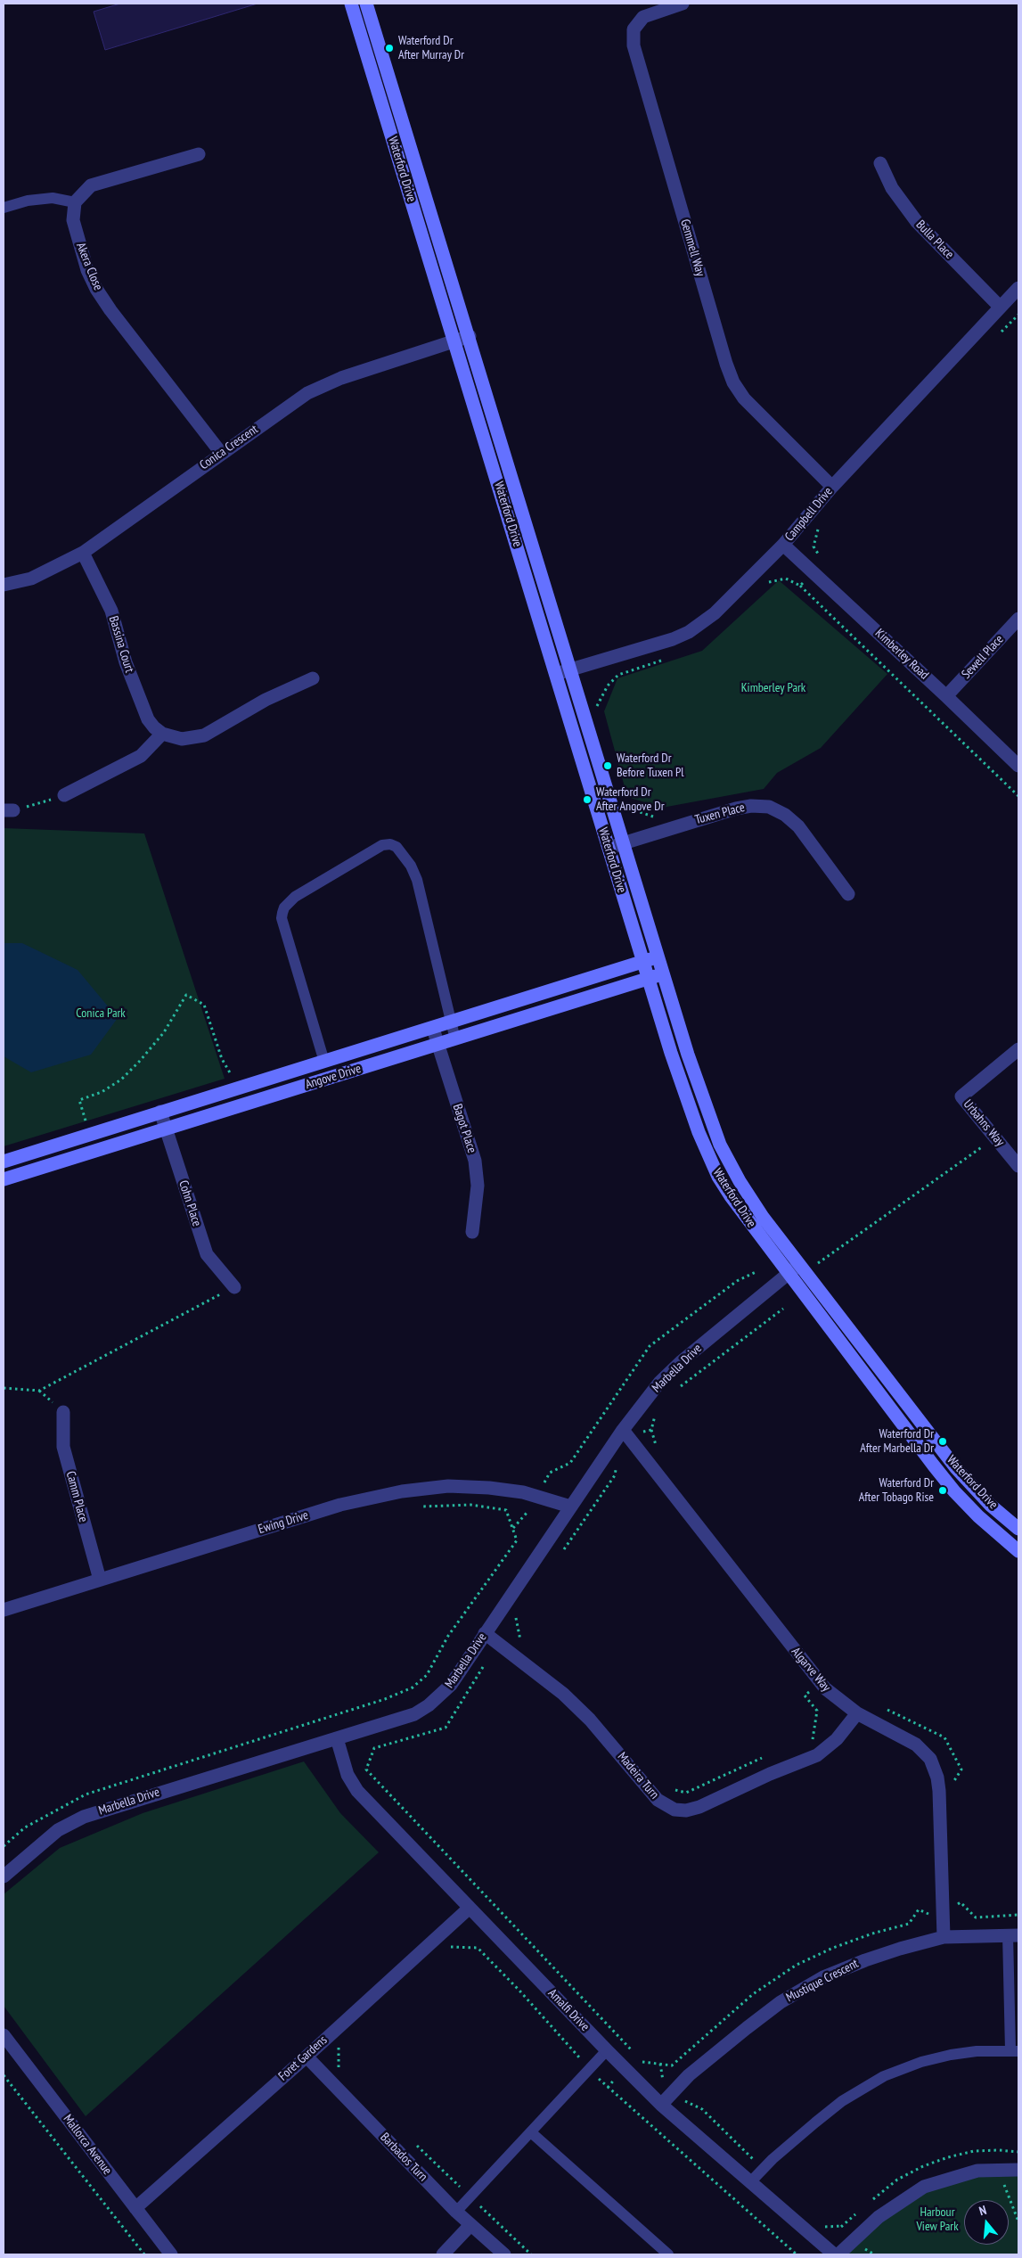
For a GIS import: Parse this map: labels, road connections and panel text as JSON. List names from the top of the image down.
{
  "streets": {
    "street": [
      "Waterford Drive",
      "Bulla Place",
      "Gemmell Way",
      "Akera Close",
      "Conica Crescent",
      "Campbell Drive",
      "Bassina Court",
      "Kimberley Road",
      "Sewell Place",
      "Tuxen Place",
      "Angove Drive",
      "Urbahns Way",
      "Bagot Place",
      "Cohn Place",
      "Marbella Drive",
      "Camm Place",
      "Ewing Drive",
      "Algarve Way",
      "Madeira Turn",
      "Mustique Crescent",
      "Amalfi Drive",
      "Foret Gardens",
      "Mallorca Avenue",
      "Barbados Turn"
    ]
  },
  "crossings": [
    ["Waterford Drive", "Conica Crescent"],
    ["Waterford Drive", "Campbell Drive"],
    ["Waterford Drive", "Tuxen Place"],
    ["Waterford Drive", "Angove Drive"],
    ["Waterford Drive", "Marbella Drive"],
    ["Bulla Place", "Campbell Drive"],
    ["Gemmell Way", "Campbell Drive"],
    ["Akera Close", "Conica Crescent"],
    ["Conica Crescent", "Bassina Court"],
    ["Campbell Drive", "Kimberley Road"],
    ["Kimberley Road", "Sewell Place"],
    ["Angove Drive", "Bagot Place"],
    ["Angove Drive", "Cohn Place"],
    ["Marbella Drive", "Ewing Drive"],
    ["Marbella Drive", "Algarve Way"],
    ["Marbella Drive", "Madeira Turn"],
    ["Marbella Drive", "Amalfi Drive"],
    ["Camm Place", "Ewing Drive"],
    ["Algarve Way", "Madeira Turn"],
    ["Algarve Way", "Mustique Crescent"],
    ["Mustique Crescent", "Amalfi Drive"],
    ["Amalfi Drive", "Foret Gardens"],
    ["Foret Gardens", "Mallorca Avenue"],
    ["Foret Gardens", "Barbados Turn"]
  ],
  "parks": ["Kimberley Park", "Conica Park", "Harbour View Park"],
  "places": [
    "Waterford Dr After Murray Dr",
    "Waterford Dr Before Tuxen Pl",
    "Waterford Dr After Angove Dr",
    "Waterford Dr After Marbella Dr",
    "Waterford Dr After Tobago Rise"
  ],
  "north": "top"
}
